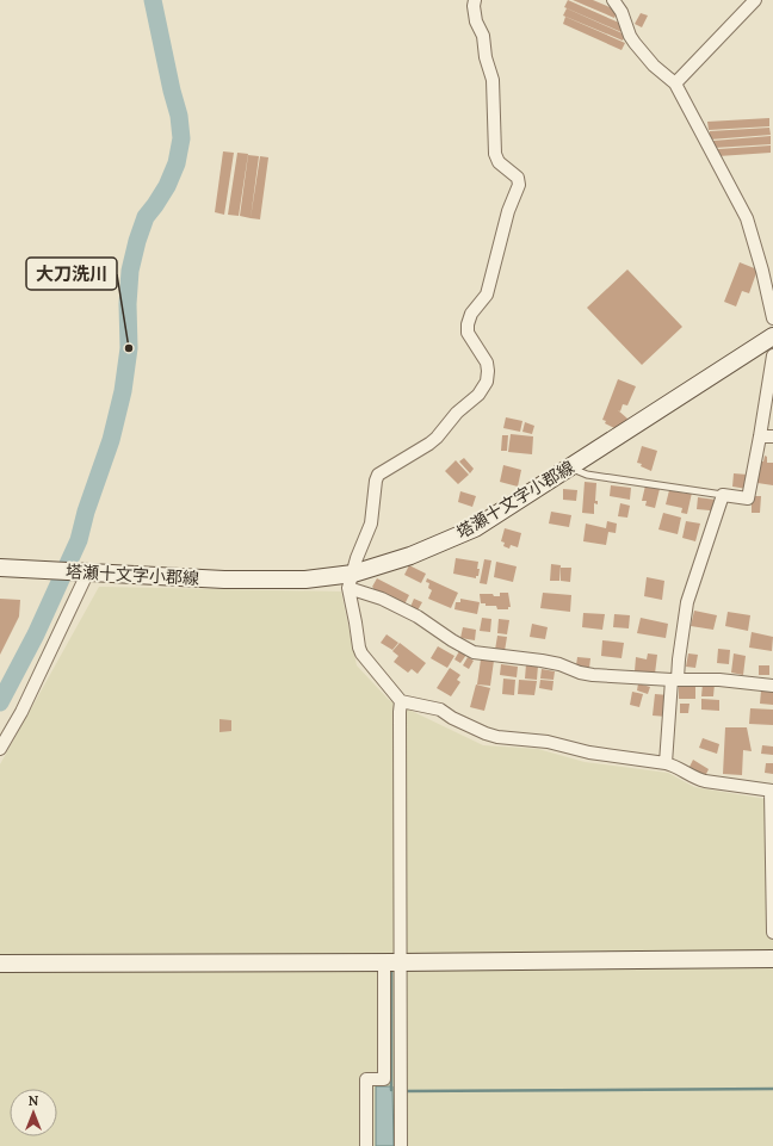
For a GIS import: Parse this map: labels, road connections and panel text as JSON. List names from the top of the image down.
{
  "streets": {
    "main road": ["塔瀬十文字小郡線"]
  },
  "places": ["大刀洗川"],
  "north": "top"
}
